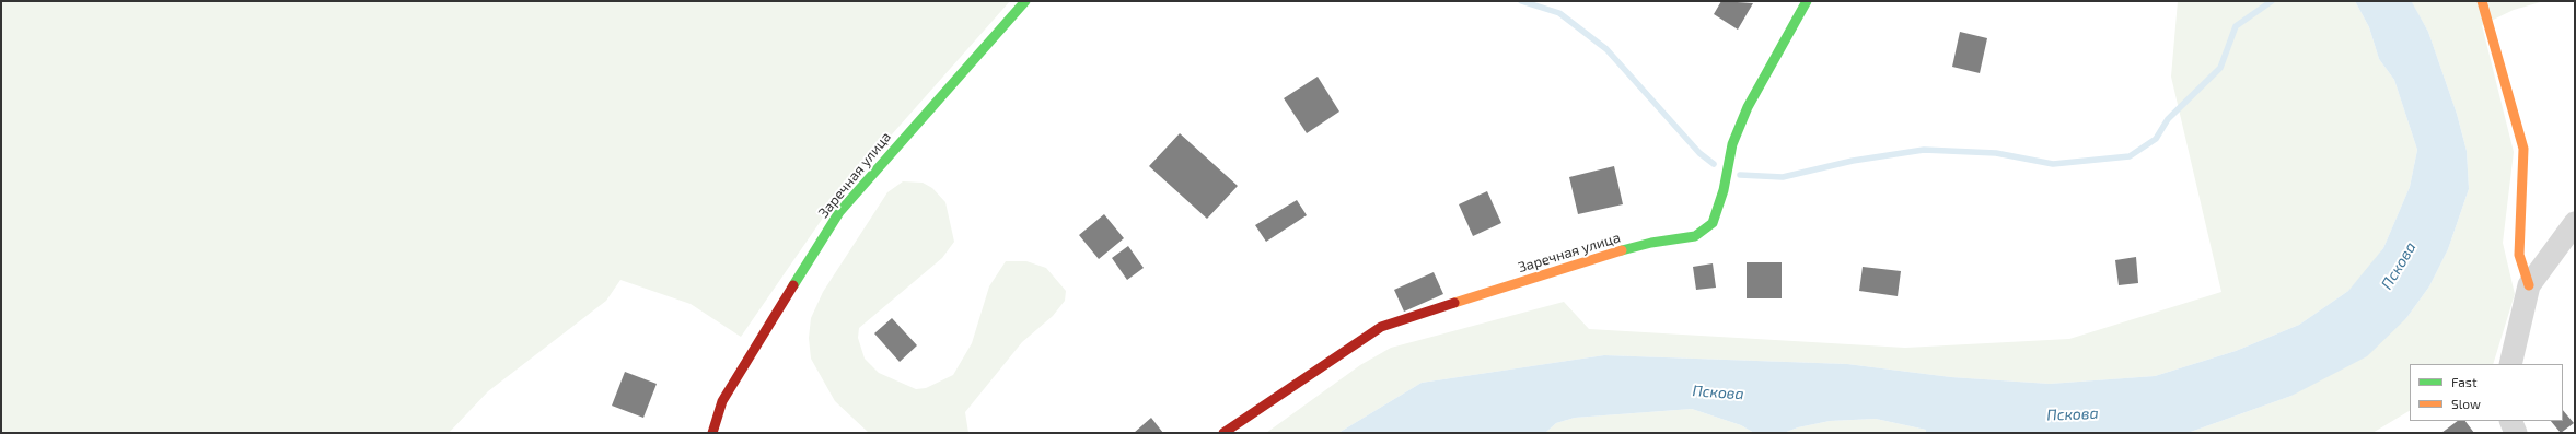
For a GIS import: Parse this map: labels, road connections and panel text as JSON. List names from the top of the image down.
{
  "streets": {
    "street": ["Заречная улица"]
  },
  "water": ["Пскова"],
  "legend": ["Fast", "Slow"]
}
